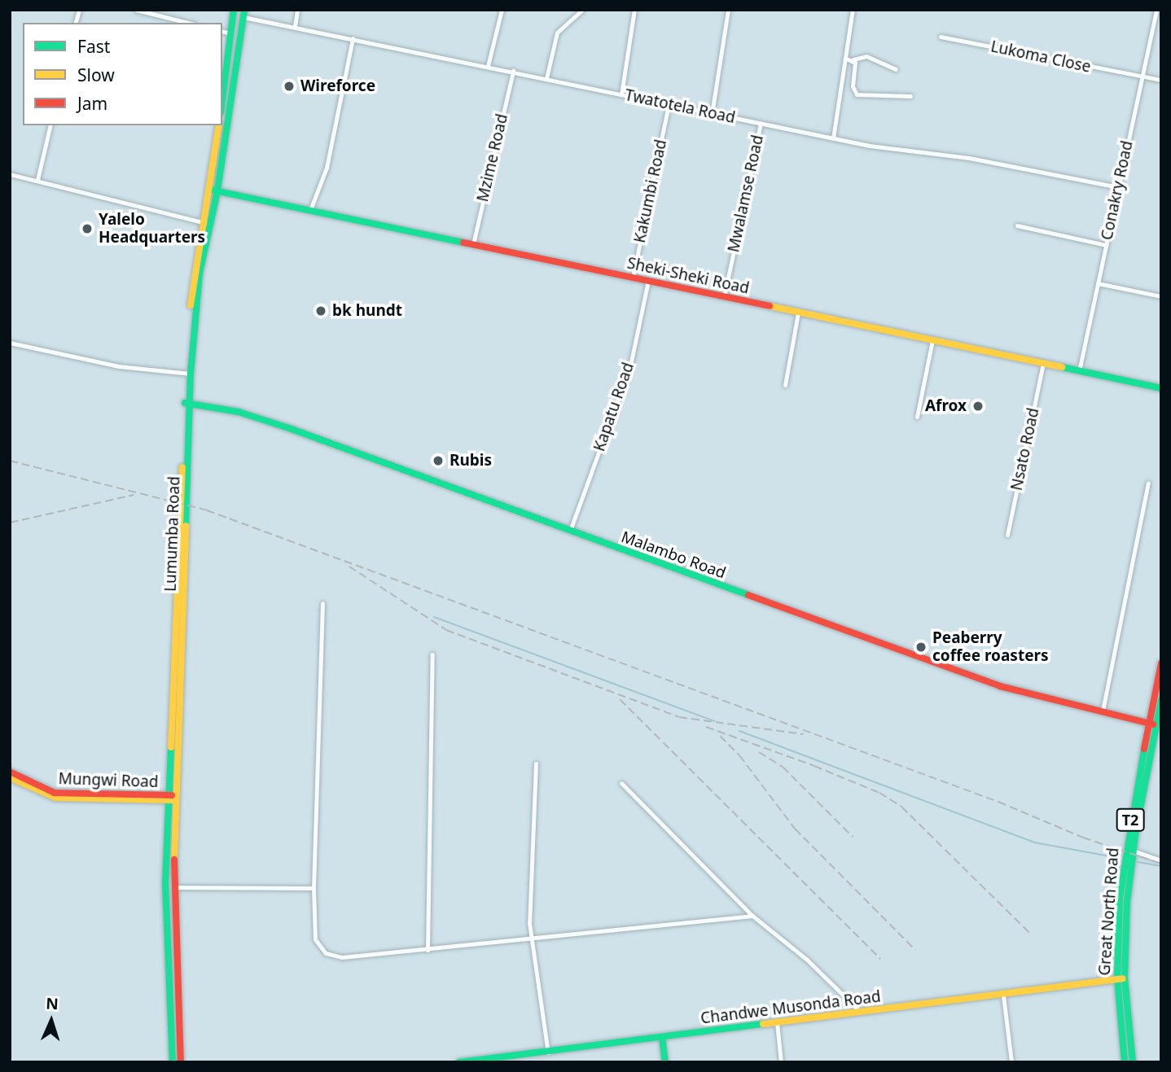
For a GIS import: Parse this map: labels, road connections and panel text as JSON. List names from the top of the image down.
{
  "streets": {
    "street": [
      "Lukoma Close",
      "Twatotela Road",
      "Mzime Road",
      "Conakry Road",
      "Kakumbi Road",
      "Mwalamse Road",
      "Sheki-Sheki Road",
      "Kapatu Road",
      "Nsato Road",
      "Lumumba Road",
      "Malambo Road",
      "Mungwi Road",
      "T2",
      "Great North Road",
      "Chandwe Musonda Road"
    ]
  },
  "crossings": [
    ["Lukoma Close", "Conakry Road"],
    ["Twatotela Road", "Mzime Road"],
    ["Twatotela Road", "Conakry Road"],
    ["Twatotela Road", "Kakumbi Road"],
    ["Twatotela Road", "Mwalamse Road"],
    ["Twatotela Road", "Lumumba Road"],
    ["Mzime Road", "Sheki-Sheki Road"],
    ["Conakry Road", "Sheki-Sheki Road"],
    ["Kakumbi Road", "Sheki-Sheki Road"],
    ["Mwalamse Road", "Sheki-Sheki Road"],
    ["Sheki-Sheki Road", "Kapatu Road"],
    ["Sheki-Sheki Road", "Nsato Road"],
    ["Sheki-Sheki Road", "Lumumba Road"],
    ["Kapatu Road", "Malambo Road"],
    ["Lumumba Road", "Malambo Road"],
    ["Lumumba Road", "Mungwi Road"],
    ["Malambo Road", "Great North Road"],
    ["Great North Road", "Chandwe Musonda Road"]
  ],
  "places": [
    "Wireforce",
    "Yalelo Headquarters",
    "bk hundt",
    "Afrox",
    "Rubis",
    "Peaberry coffee roasters"
  ],
  "legend": ["Fast", "Slow", "Jam"],
  "north": "top"
}
